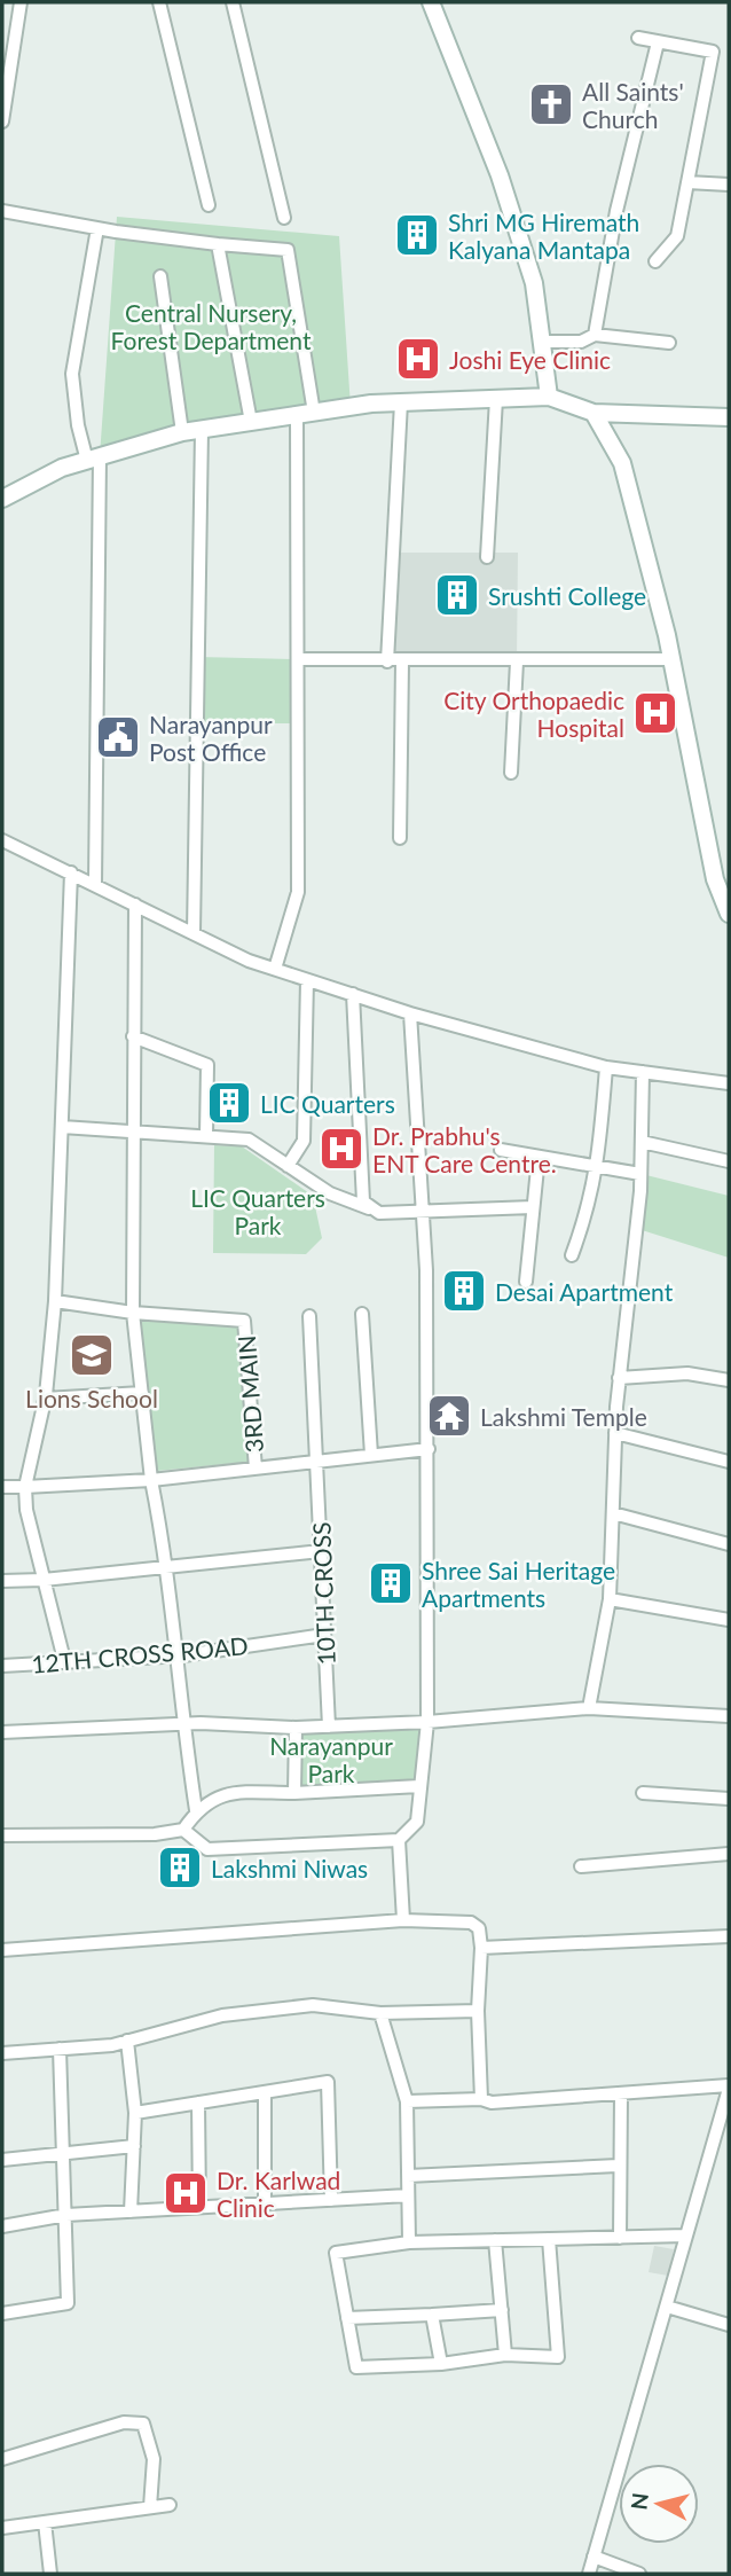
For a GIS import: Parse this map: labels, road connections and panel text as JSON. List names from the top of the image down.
{
  "streets": {
    "street": ["3RD MAIN", "10TH CROSS", "12TH CROSS ROAD"]
  },
  "crossings": [
    ["10TH CROSS", "12TH CROSS ROAD"]
  ],
  "parks": ["Central Nursery, Forest Department", "LIC Quarters Park", "Narayanpur Park"],
  "places": {
    "church": ["All Saints' Church"],
    "building": [
      "Shri MG Hiremath Kalyana Mantapa",
      "Srushti College",
      "LIC Quarters",
      "Desai Apartment",
      "Shree Sai Heritage Apartments",
      "Lakshmi Niwas"
    ],
    "hospital": [
      "Joshi Eye Clinic",
      "City Orthopaedic Hospital",
      "Dr. Prabhu's ENT Care Centre.",
      "Dr. Karlwad Clinic"
    ],
    "public building": ["Narayanpur Post Office"],
    "school or university": ["Lions School"],
    "temple": ["Lakshmi Temple"]
  },
  "north": "left"
}
